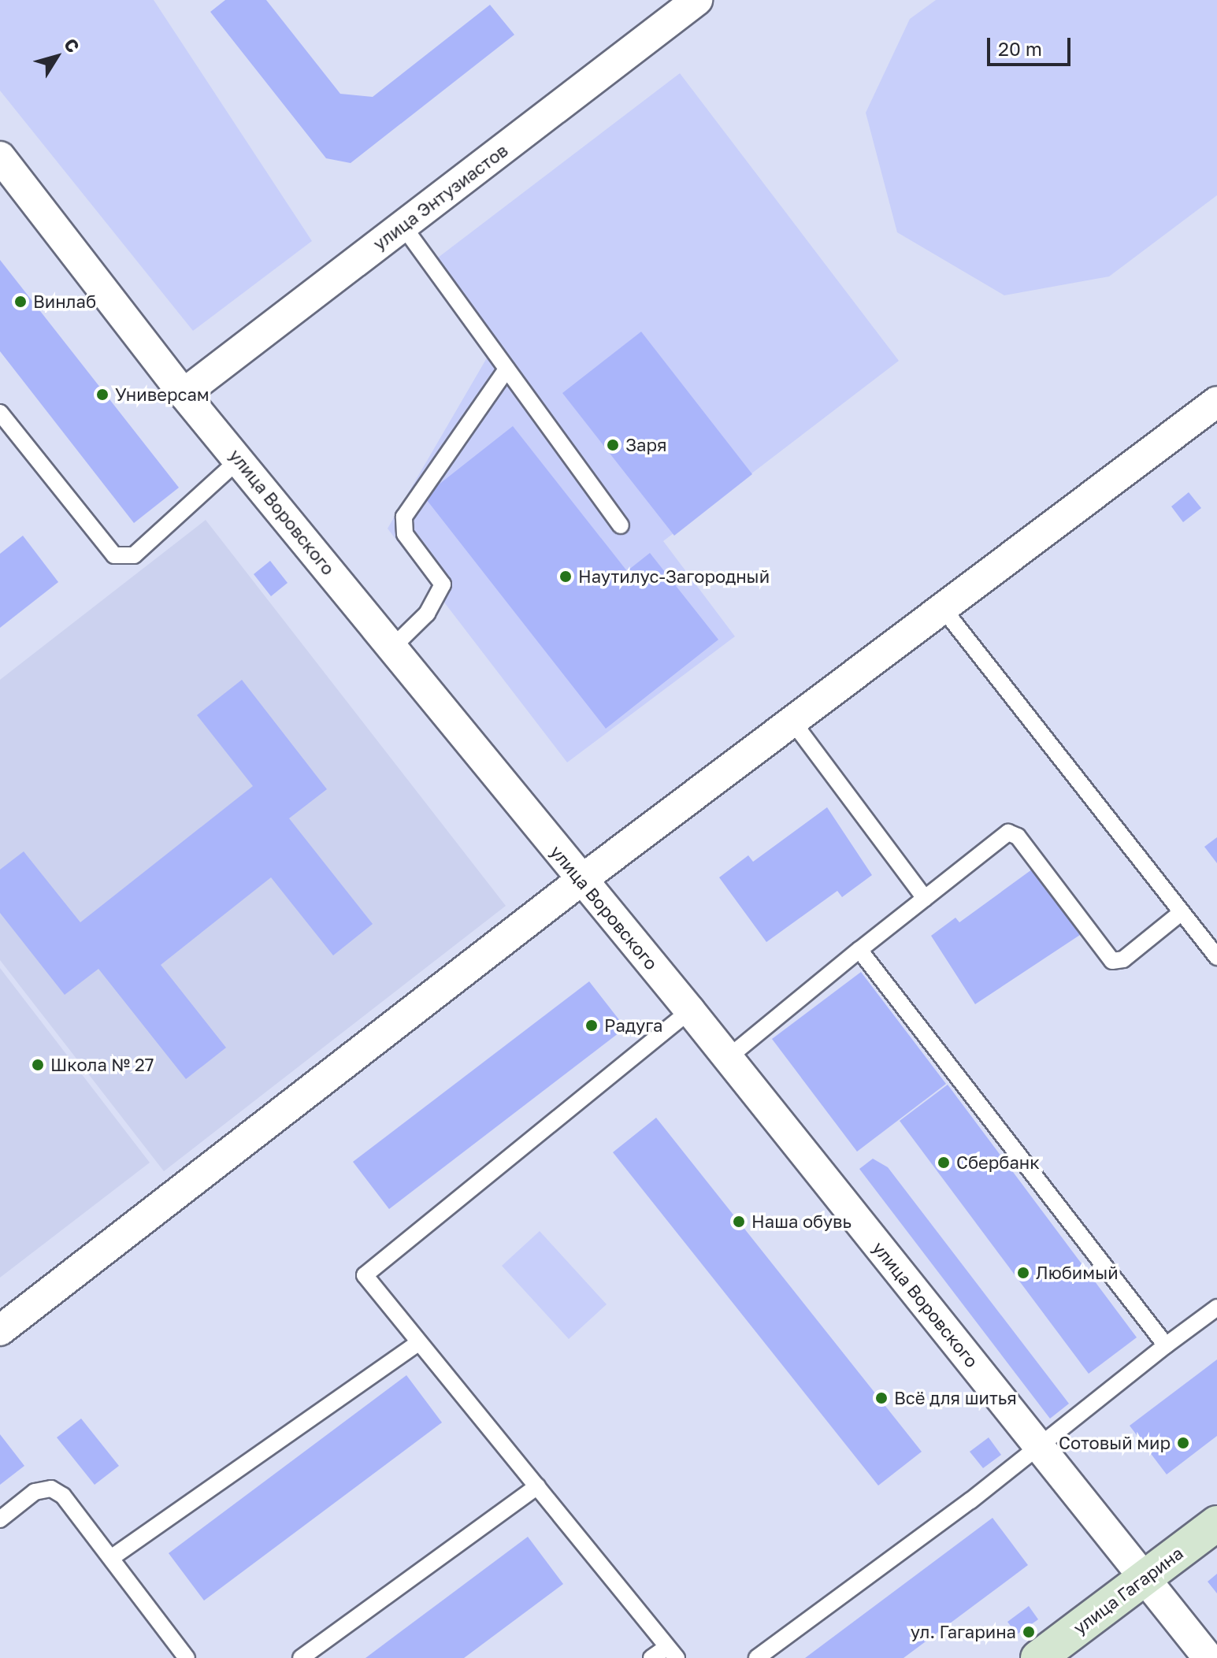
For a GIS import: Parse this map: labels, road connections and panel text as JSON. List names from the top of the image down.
{
  "streets": {
    "street": ["улица Энтузиастов", "улица Воровского", "улица Гагарина"]
  },
  "crossings": [
    ["улица Энтузиастов", "улица Воровского"],
    ["улица Воровского", "улица Гагарина"]
  ],
  "places": [
    "Винлаб",
    "Универсам",
    "Заря",
    "Наутилус-Загородный",
    "Радуга",
    "Школа № 27",
    "Сбербанк",
    "Наша обувь",
    "Любимый",
    "Всё для шитья",
    "Сотовый мир",
    "ул. Гагарина"
  ],
  "scale_bar": "20 m",
  "north": "top right"
}
